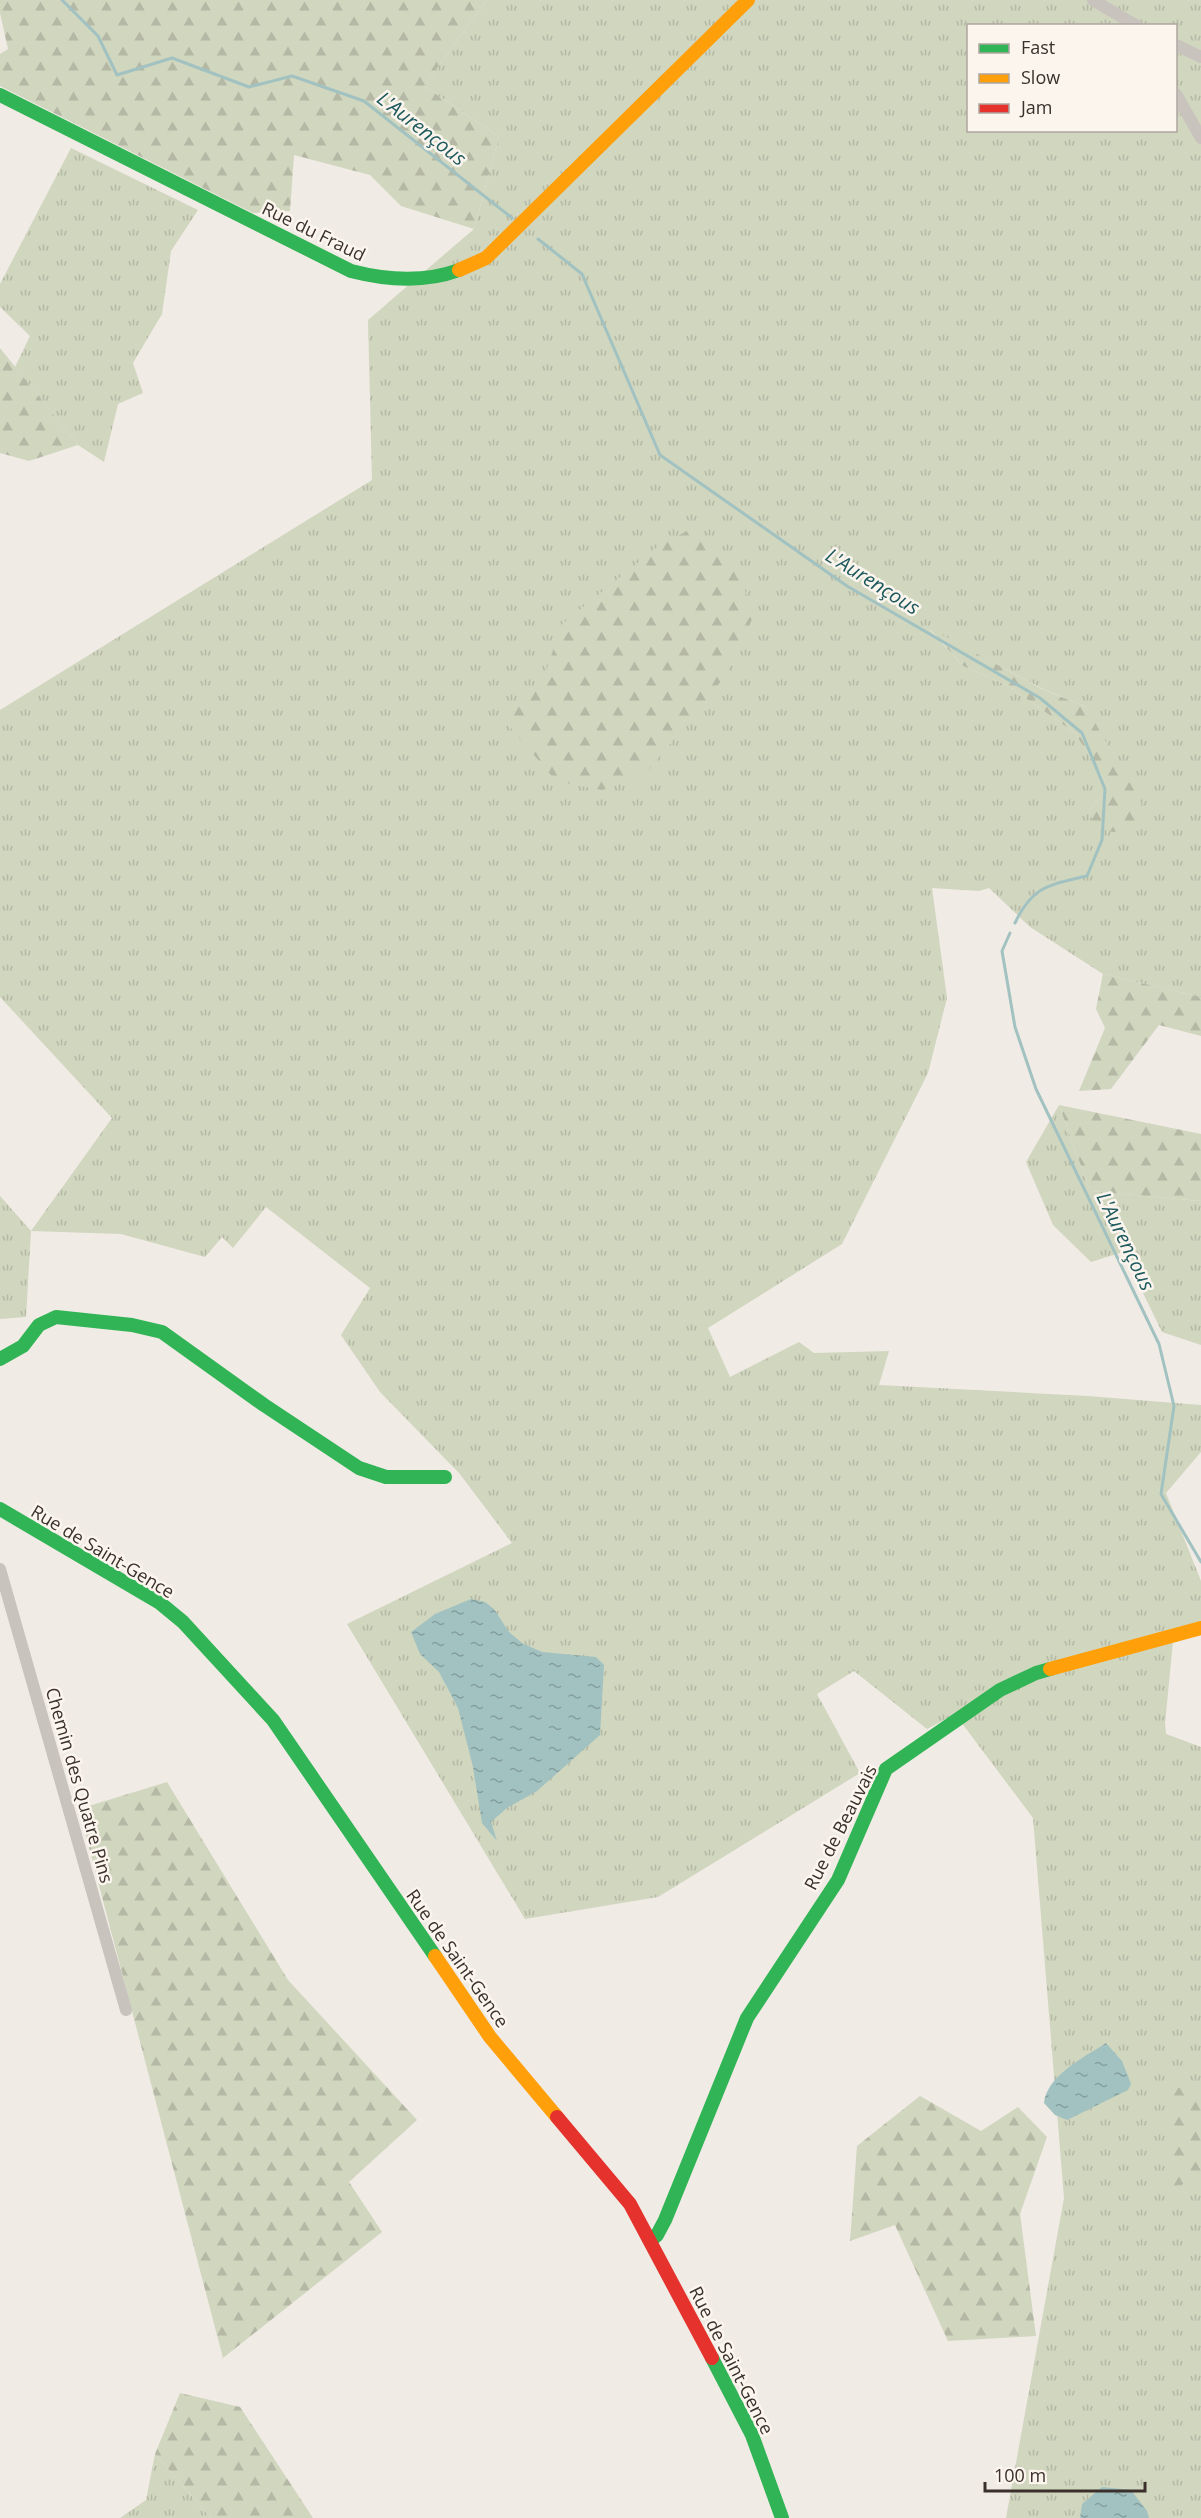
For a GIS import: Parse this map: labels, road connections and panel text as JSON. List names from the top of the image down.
{
  "streets": {
    "street": [
      "Rue du Fraud",
      "Rue de Saint-Gence",
      "Chemin des Quatre Pins",
      "Rue de Beauvais"
    ]
  },
  "crossings": [
    ["Rue de Saint-Gence", "Rue de Beauvais"]
  ],
  "water": ["L'Aurençous"],
  "legend": ["Fast", "Slow", "Jam"],
  "scale_bar": "100 m"
}
